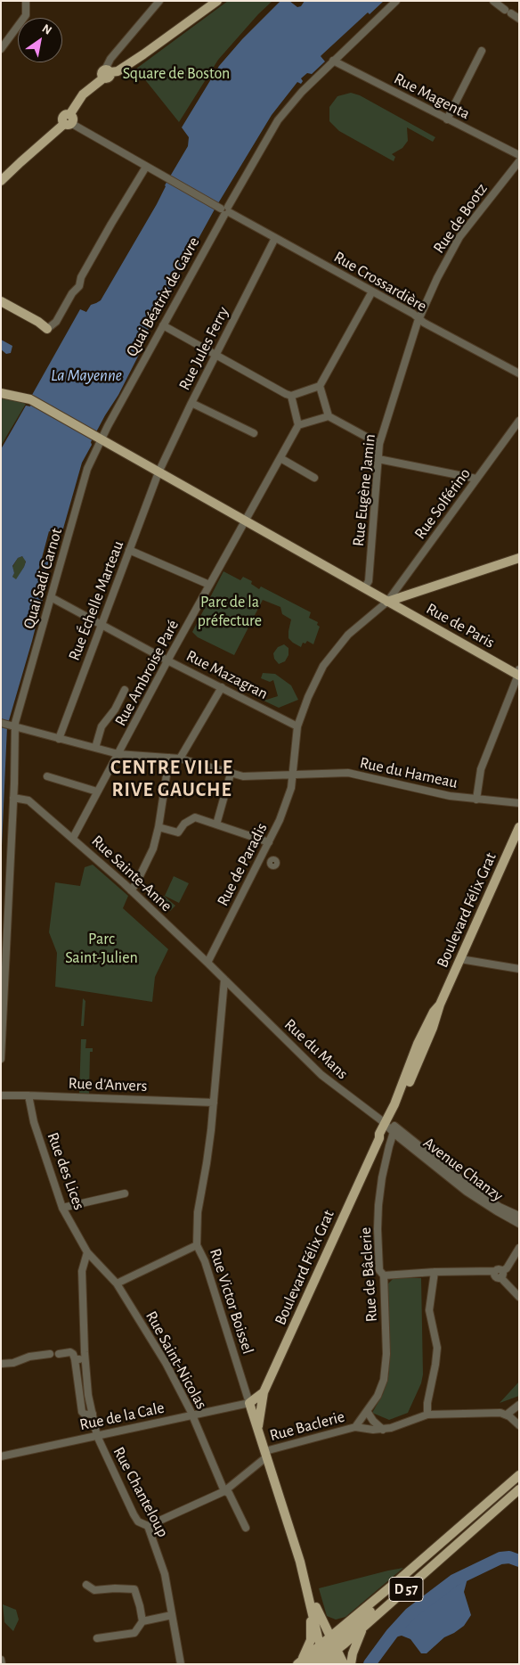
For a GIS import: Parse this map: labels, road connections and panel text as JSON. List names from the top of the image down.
{
  "streets": {
    "main road": [
      "Rue de Paris",
      "Boulevard Félix Grat",
      "Rue Victor Boissel",
      "D 57"
    ],
    "street": [
      "Rue Magenta",
      "Rue de Bootz",
      "Rue Crossardière",
      "Quai Béatrix de Gavre",
      "Rue Jules Ferry",
      "Rue Eugène Jamin",
      "Rue Solférino",
      "Quai Sadi Carnot",
      "Rue Échelle Marteau",
      "Rue Ambroise Paré",
      "Rue Mazagran",
      "Rue du Hameau",
      "Rue de Paradis",
      "Rue Sainte-Anne",
      "Rue du Mans",
      "Rue d'Anvers",
      "Avenue Chanzy",
      "Rue des Lices",
      "Rue de Bâclerie",
      "Rue Saint-Nicolas",
      "Rue de la Cale",
      "Rue Baclerie",
      "Rue Chanteloup"
    ]
  },
  "crossings": [
    ["Rue Magenta", "Quai Béatrix de Gavre"],
    ["Rue de Bootz", "Rue Crossardière"],
    ["Rue de Bootz", "Rue Eugène Jamin"],
    ["Rue Crossardière", "Quai Béatrix de Gavre"],
    ["Rue Crossardière", "Rue Jules Ferry"],
    ["Rue Crossardière", "Rue Eugène Jamin"],
    ["Quai Béatrix de Gavre", "Quai Sadi Carnot"],
    ["Quai Béatrix de Gavre", "Rue de Paris"],
    ["Rue Jules Ferry", "Rue Échelle Marteau"],
    ["Rue Jules Ferry", "Rue de Paris"],
    ["Rue Eugène Jamin", "Rue de Paris"],
    ["Rue Solférino", "Rue de Paris"],
    ["Rue Solférino", "Rue Mazagran"],
    ["Rue Solférino", "Rue de Paradis"],
    ["Quai Sadi Carnot", "Rue de Paris"],
    ["Quai Sadi Carnot", "Rue Mazagran"],
    ["Quai Sadi Carnot", "Rue du Hameau"],
    ["Quai Sadi Carnot", "Rue Sainte-Anne"],
    ["Rue Échelle Marteau", "Rue de Paris"],
    ["Rue Échelle Marteau", "Rue Mazagran"],
    ["Rue Échelle Marteau", "Rue du Hameau"],
    ["Rue de Paris", "Rue Ambroise Paré"],
    ["Rue Ambroise Paré", "Rue Mazagran"],
    ["Rue Ambroise Paré", "Rue du Hameau"],
    ["Rue Ambroise Paré", "Rue Sainte-Anne"],
    ["Rue Mazagran", "Rue de Paradis"],
    ["Rue du Hameau", "Rue de Paradis"],
    ["Rue de Paradis", "Rue Sainte-Anne"],
    ["Rue Sainte-Anne", "Rue du Mans"],
    ["Rue Sainte-Anne", "Rue Victor Boissel"],
    ["Boulevard Félix Grat", "Rue du Mans"],
    ["Boulevard Félix Grat", "Avenue Chanzy"],
    ["Boulevard Félix Grat", "Rue de Bâclerie"],
    ["Boulevard Félix Grat", "Rue Victor Boissel"],
    ["Boulevard Félix Grat", "Rue de la Cale"],
    ["Rue du Mans", "Avenue Chanzy"],
    ["Rue du Mans", "Rue de Bâclerie"],
    ["Rue du Mans", "Rue Victor Boissel"],
    ["Rue d'Anvers", "Rue des Lices"],
    ["Rue d'Anvers", "Rue Victor Boissel"],
    ["Avenue Chanzy", "Rue de Bâclerie"],
    ["Rue des Lices", "Rue Saint-Nicolas"],
    ["Rue des Lices", "Rue Chanteloup"],
    ["Rue de Bâclerie", "Rue Baclerie"],
    ["Rue Victor Boissel", "Rue de la Cale"],
    ["Rue Victor Boissel", "Rue Baclerie"],
    ["Rue Victor Boissel", "D 57"],
    ["Rue Saint-Nicolas", "Rue de la Cale"],
    ["Rue Saint-Nicolas", "Rue Chanteloup"],
    ["Rue de la Cale", "Rue Chanteloup"]
  ],
  "districts": ["CENTRE VILLE RIVE GAUCHE"],
  "water": ["La Mayenne"],
  "parks": ["Square de Boston", "Parc de la préfecture", "Parc Saint-Julien"],
  "north": "top right"
}
